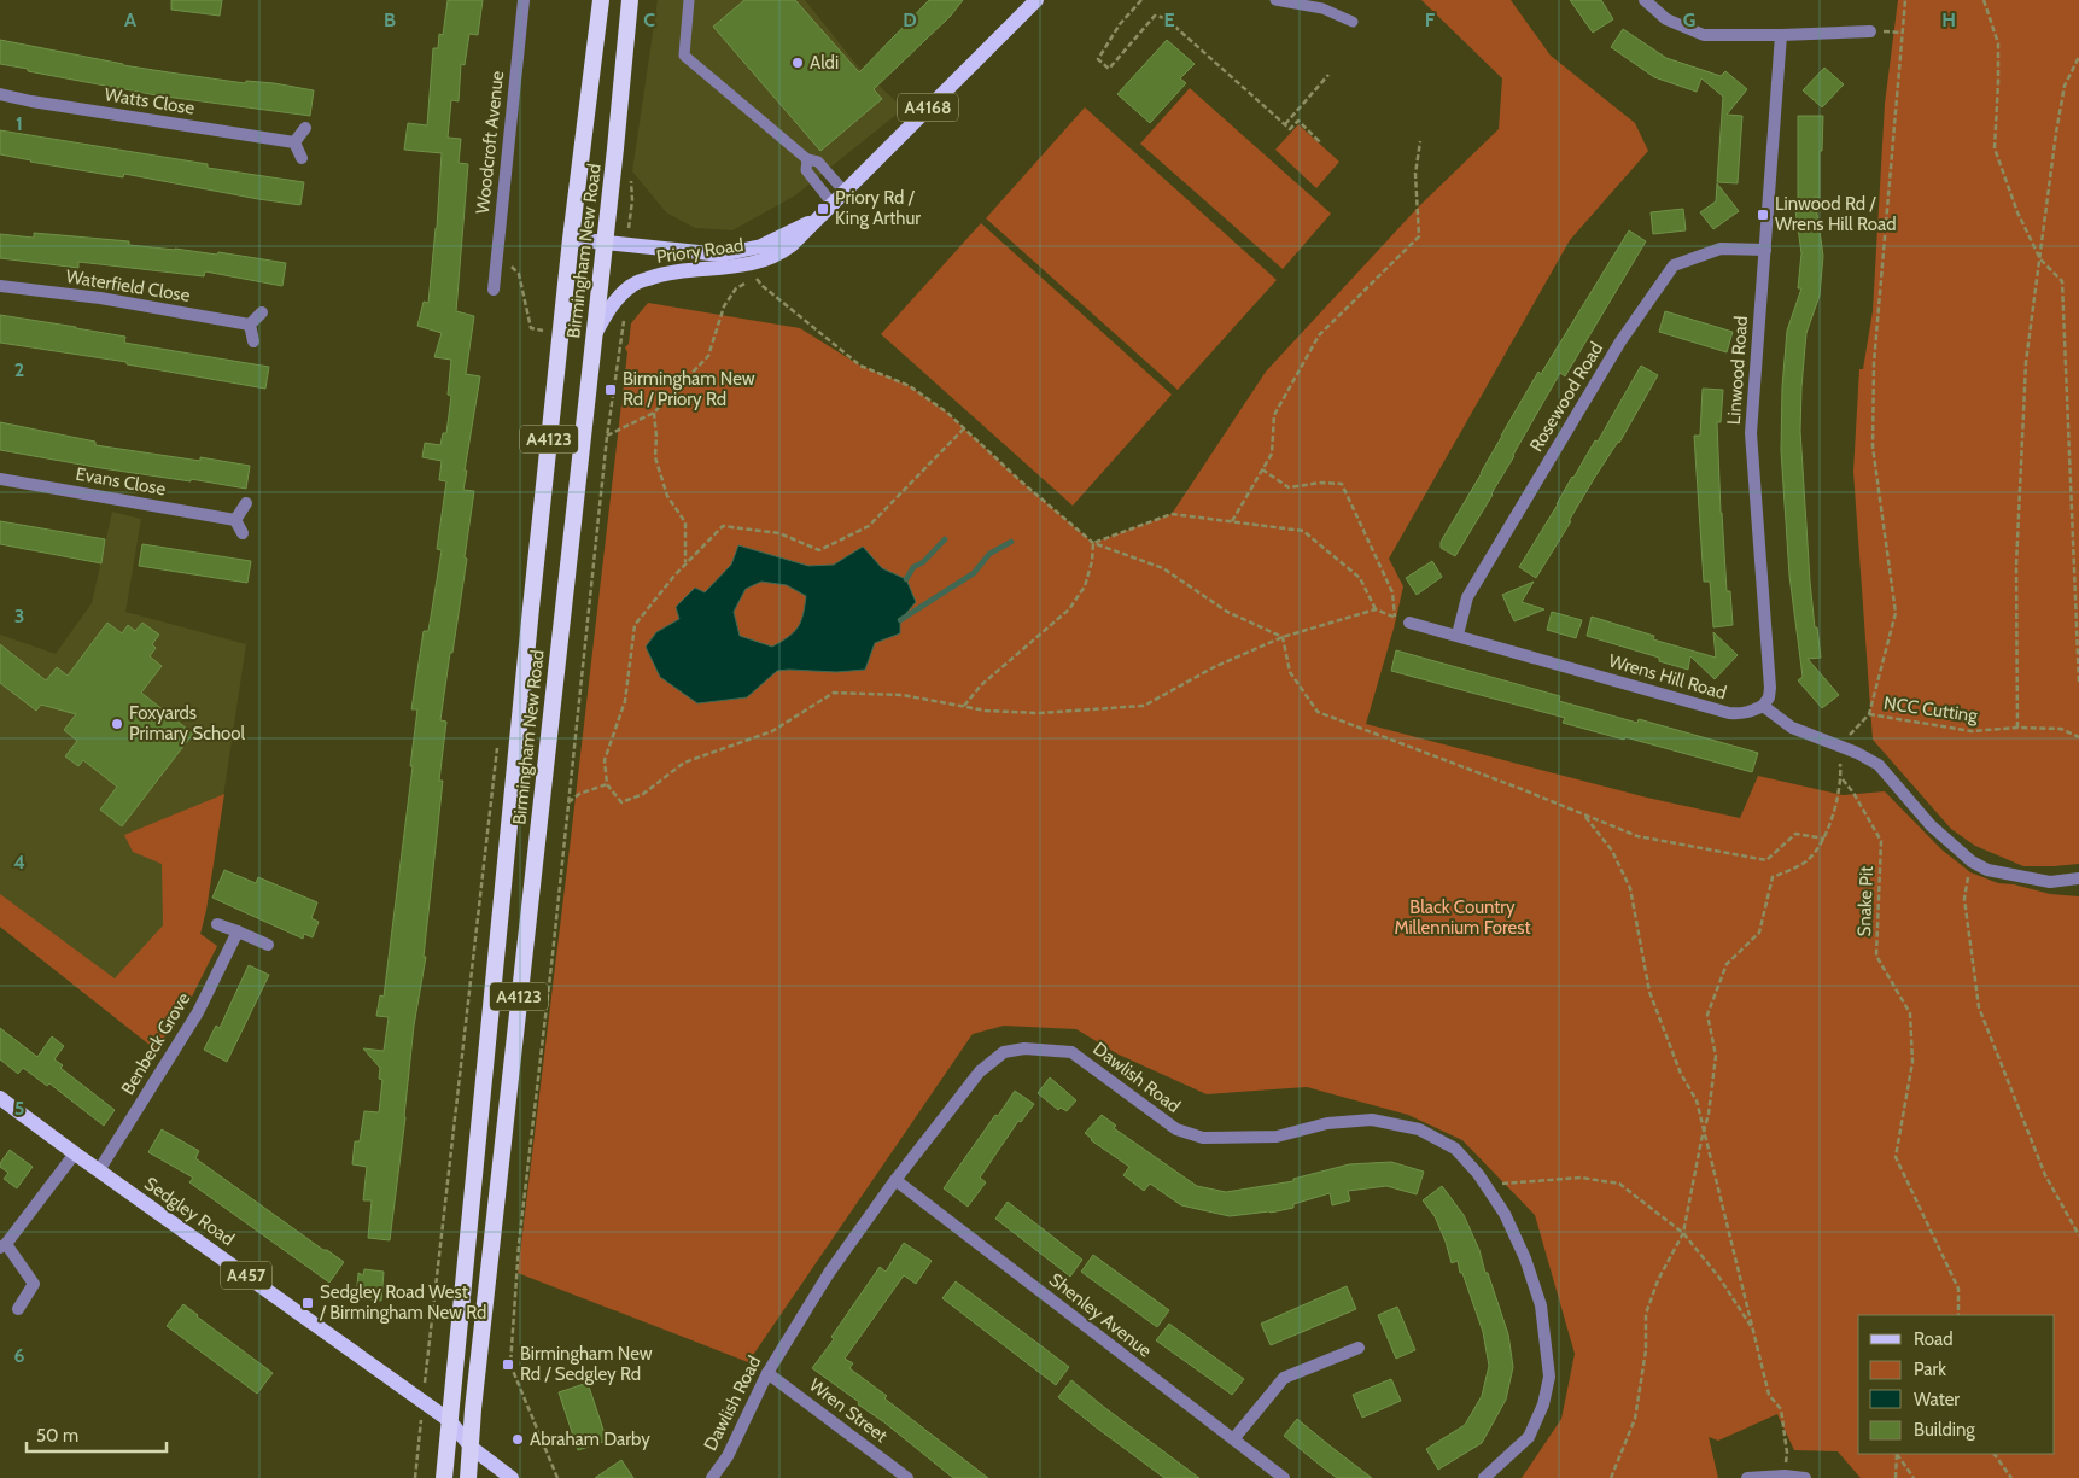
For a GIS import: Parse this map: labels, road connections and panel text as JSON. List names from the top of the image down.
{
  "streets": {
    "highway": ["Birmingham New Road", "A4123"],
    "main road": [
      "A4168",
      "Priory Road",
      "Sedgley Road",
      "A457"
    ],
    "street": [
      "Watts Close",
      "Woodcroft Avenue",
      "Waterfield Close",
      "Linwood Road",
      "Rosewood Road",
      "Evans Close",
      "Wrens Hill Road",
      "Benbeck Grove",
      "Dawlish Road",
      "Shenley Avenue",
      "Wren Street"
    ],
    "path": ["NCC Cutting", "Snake Pit"]
  },
  "crossings": [
    ["Birmingham New Road", "Priory Road"],
    ["Birmingham New Road", "Sedgley Road"],
    ["Linwood Road", "Rosewood Road"],
    ["Linwood Road", "Wrens Hill Road"],
    ["Rosewood Road", "Wrens Hill Road"],
    ["Benbeck Grove", "Sedgley Road"],
    ["Dawlish Road", "Shenley Avenue"],
    ["Dawlish Road", "Wren Street"]
  ],
  "parks": ["Black Country Millennium Forest"],
  "places": {
    "other": ["Aldi", "Foxyards Primary School", "Abraham Darby"],
    "transit": [
      "Priory Rd / King Arthur",
      "Linwood Rd / Wrens Hill Road",
      "Birmingham New Rd / Priory Rd",
      "Sedgley Road West / Birmingham New Rd",
      "Birmingham New Rd / Sedgley Rd"
    ]
  },
  "legend": [
    "Road",
    "Park",
    "Water",
    "Building"
  ],
  "scale_bar": "50 m",
  "grid": {
    "columns": [
      "A",
      "B",
      "C",
      "D",
      "E",
      "F",
      "G",
      "H"
    ],
    "rows": [
      "1",
      "2",
      "3",
      "4",
      "5",
      "6"
    ]
  }
}
